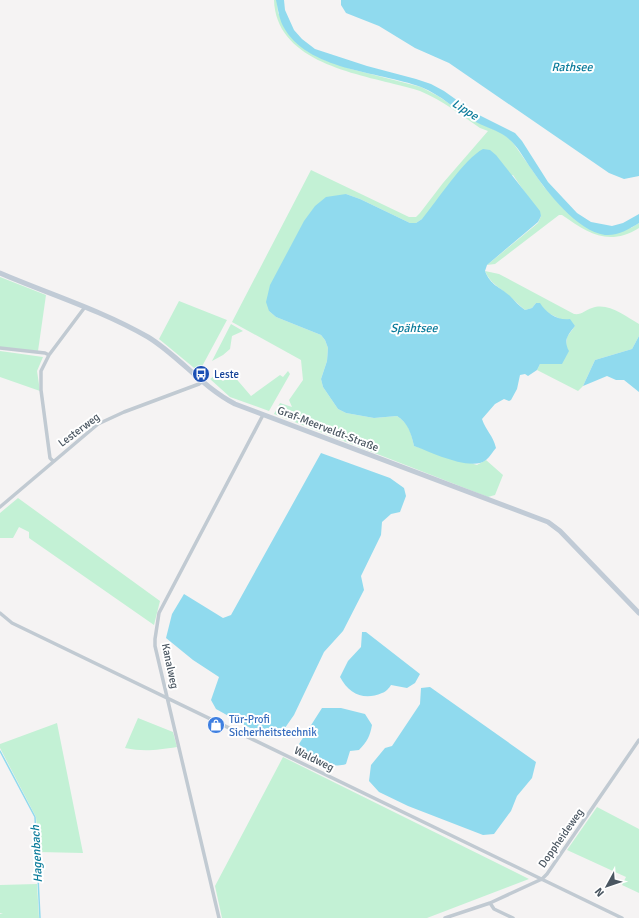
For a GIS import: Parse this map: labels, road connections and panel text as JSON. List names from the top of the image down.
{
  "streets": {
    "main road": ["Graf-Meerveldt-Straße"],
    "street": [
      "Lesterweg",
      "Kanalweg",
      "Waldweg",
      "Doppheideweg"
    ]
  },
  "crossings": [
    ["Graf-Meerveldt-Straße", "Lesterweg"],
    ["Graf-Meerveldt-Straße", "Kanalweg"],
    ["Kanalweg", "Waldweg"],
    ["Waldweg", "Doppheideweg"]
  ],
  "water": [
    "Rathsee",
    "Lippe",
    "Spähtsee",
    "Hagenbach"
  ],
  "places": {
    "bus stop": ["Leste"],
    "shop": ["Tür-Profi Sicherheitstechnik"]
  },
  "north": "bottom left"
}
